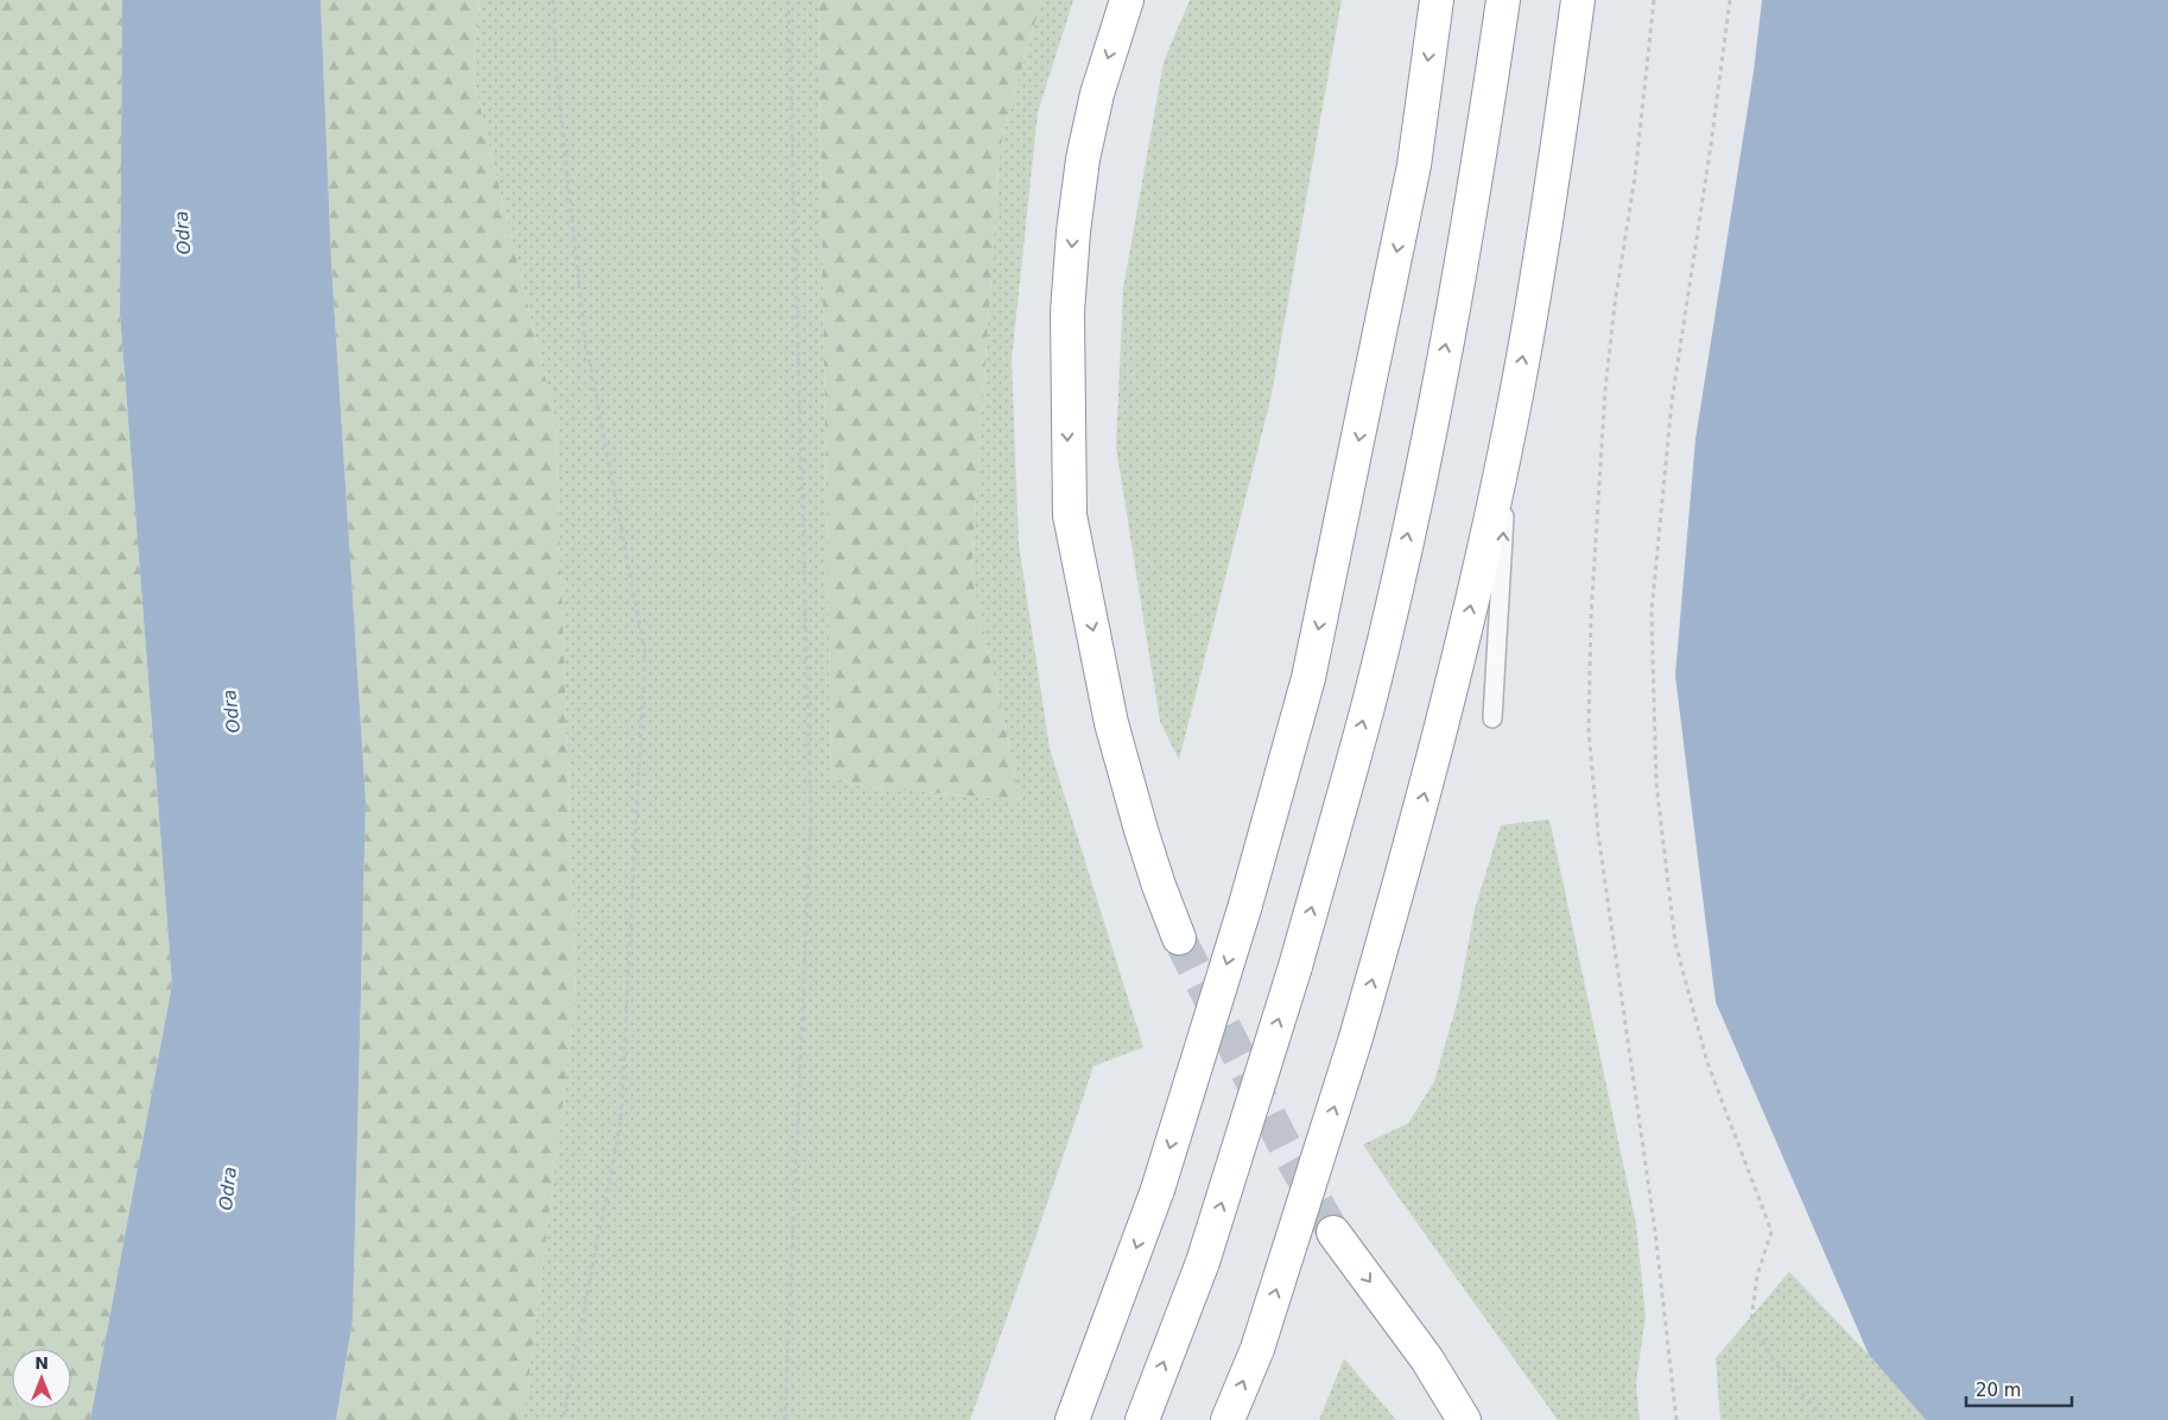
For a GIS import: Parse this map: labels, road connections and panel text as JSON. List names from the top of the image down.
{
  "water": ["Odra"],
  "scale_bar": "20 m",
  "north": "top"
}
